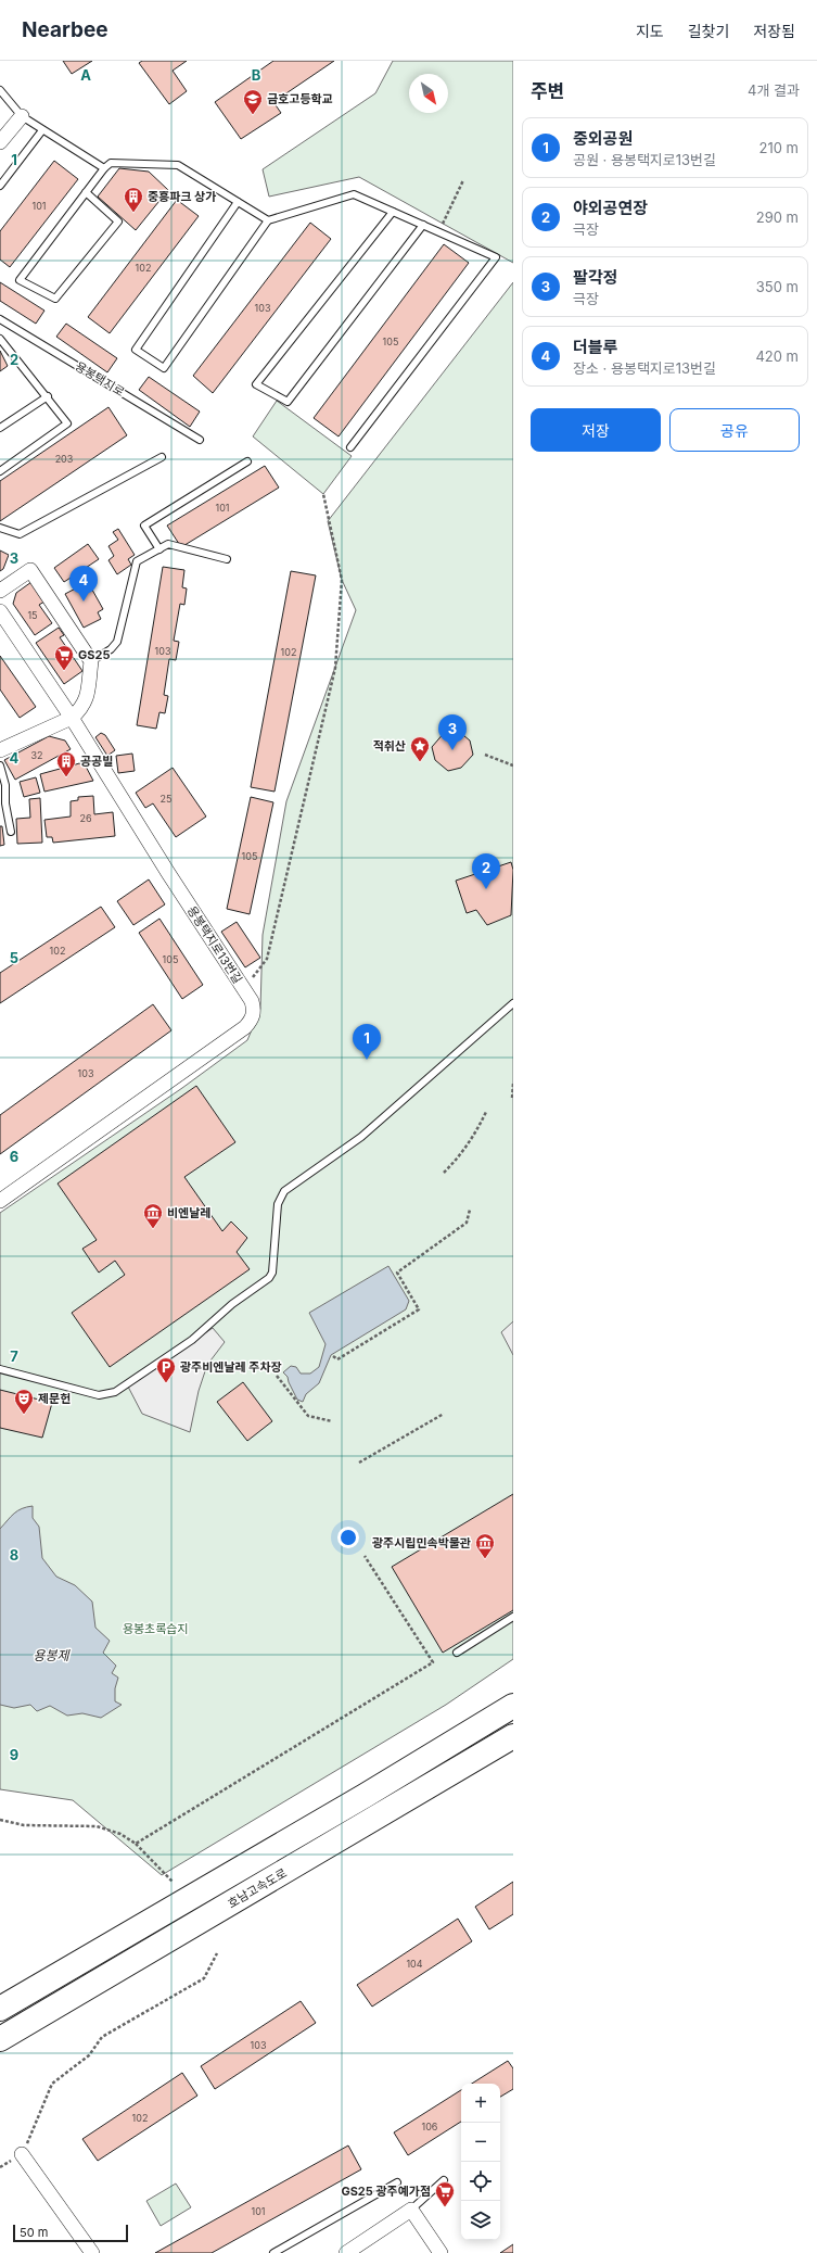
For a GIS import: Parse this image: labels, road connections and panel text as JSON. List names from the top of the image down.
{
  "streets": {
    "highway": ["호남고속도로"],
    "street": ["용봉택지로13번길"],
    "lane": ["용봉택지로"]
  },
  "water": ["용봉제"],
  "parks": ["용봉초록습지"],
  "places": {
    "school or university": ["금호고등학교"],
    "building": ["중흥파크 상가", "공공빌"],
    "supermarket": ["GS25", "GS25 광주예가점"],
    "place": ["적취산"],
    "museum": ["비엔날레", "광주시립민속박물관"],
    "parking": ["광주비엔날레 주차장"],
    "theatre": ["제문헌"]
  },
  "house_numbers": [
    "101",
    "102",
    "103",
    "105",
    "203",
    "101",
    "15",
    "103",
    "102",
    "32",
    "25",
    "26",
    "105",
    "102",
    "105",
    "103",
    "104",
    "103",
    "102",
    "106",
    "101"
  ],
  "scale_bar": "50 m",
  "north": "bottom right",
  "page": {
    "header": "Nearbee",
    "nav": ["지도", "길찾기", "저장됨"],
    "heading": ["주변", "4개 결과"],
    "list": [
      {
        "mark": "1",
        "name": "중외공원",
        "note": "공원 · 용봉택지로13번길",
        "value": "210 m"
      },
      {
        "mark": "2",
        "name": "야외공연장",
        "note": "극장",
        "value": "290 m"
      },
      {
        "mark": "3",
        "name": "팔각정",
        "note": "극장",
        "value": "350 m"
      },
      {
        "mark": "4",
        "name": "더블루",
        "note": "장소 · 용봉택지로13번길",
        "value": "420 m"
      }
    ],
    "buttons": ["저장", "공유"],
    "pins": [
      "4",
      "3",
      "2",
      "1"
    ],
    "map_buttons": ["+", "−"],
    "scale": "50 m"
  },
  "grid": {
    "columns": ["A", "B"],
    "rows": [
      "1",
      "2",
      "3",
      "4",
      "5",
      "6",
      "7",
      "8",
      "9"
    ]
  }
}
